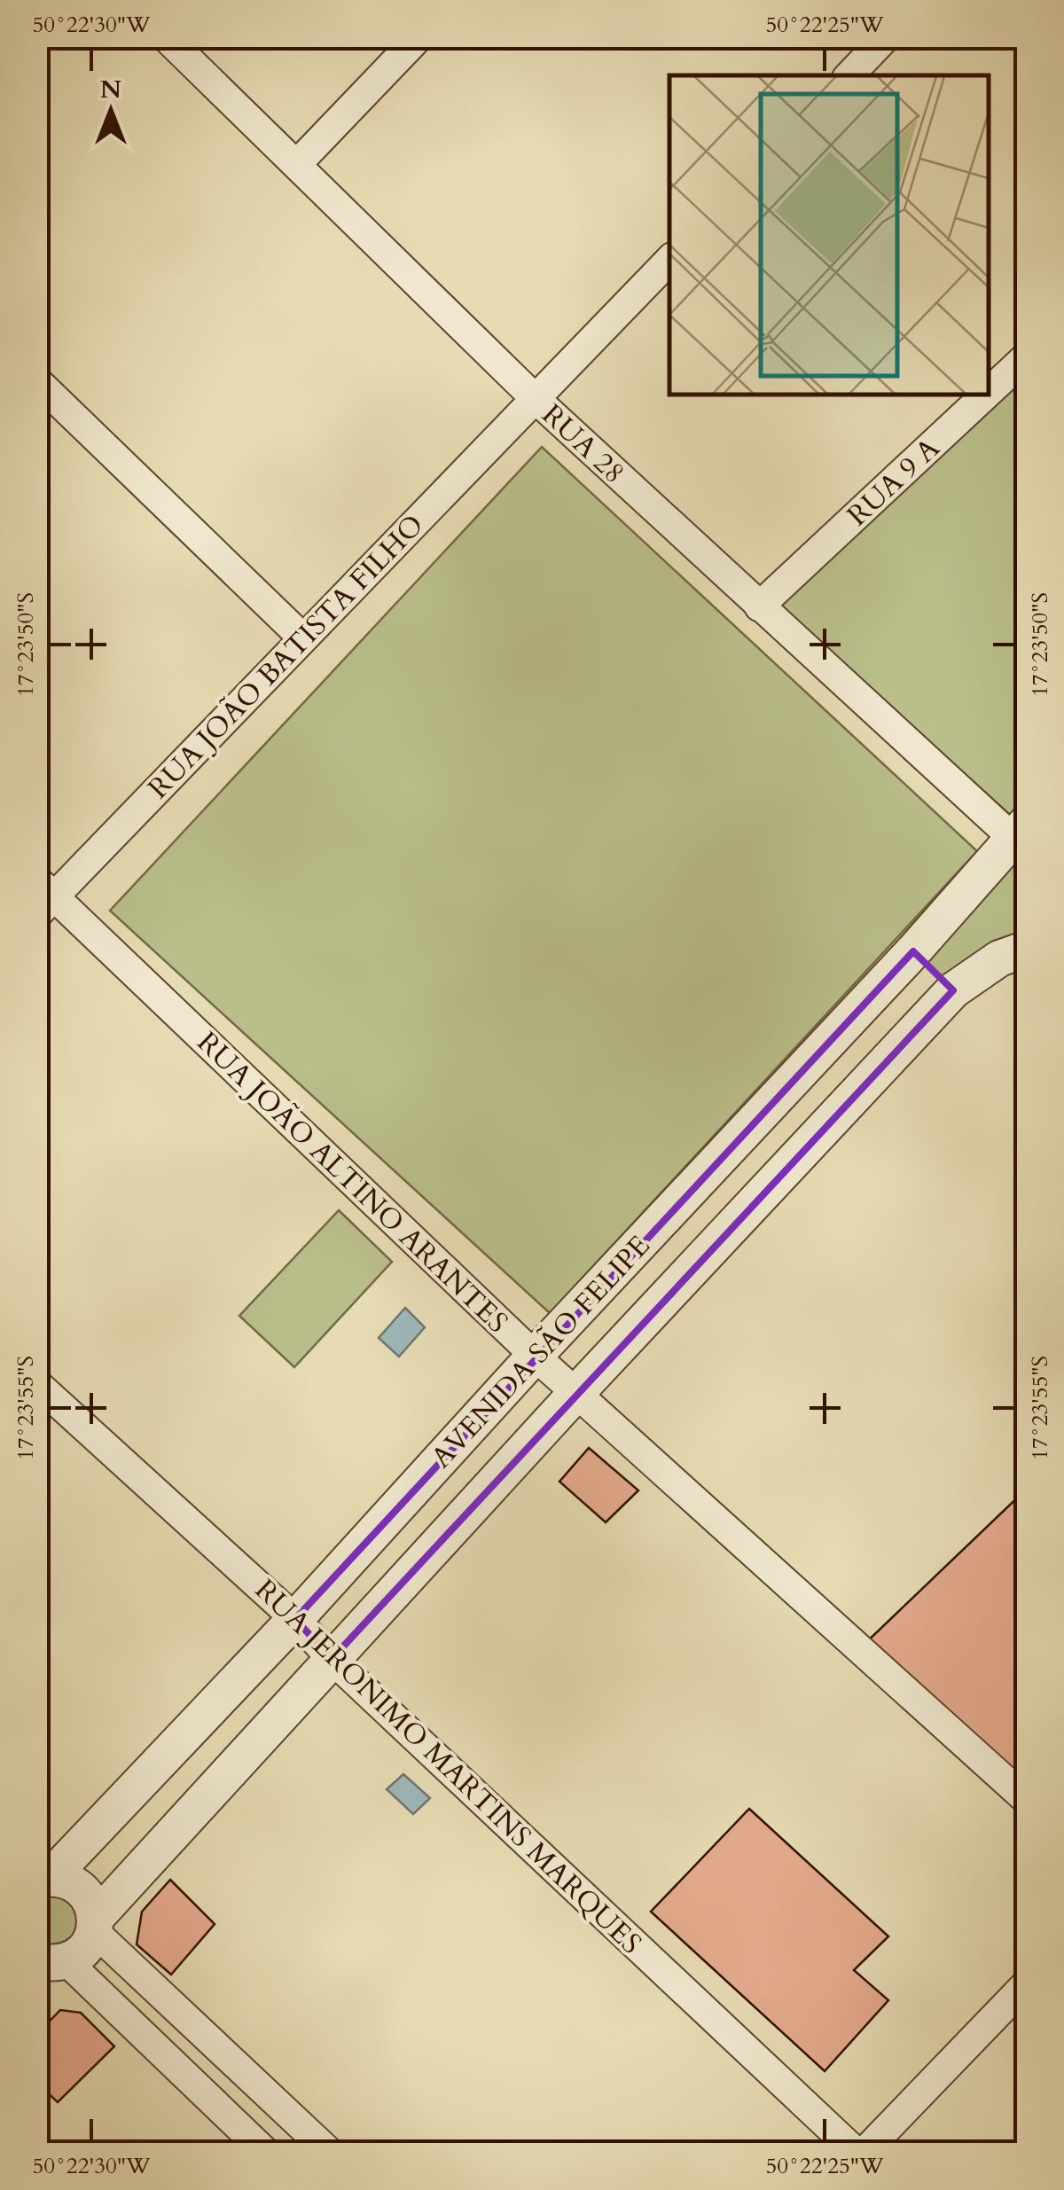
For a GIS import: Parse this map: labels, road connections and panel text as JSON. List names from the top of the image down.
{
  "streets": {
    "street": [
      "RUA 28",
      "RUA 9 A",
      "RUA JOÃO BATISTA FILHO",
      "RUA JOÃO ALTINO ARANTES",
      "AVENIDA SÃO FELIPE",
      "RUA JERONIMO MARTINS MARQUES"
    ]
  },
  "crossings": [
    ["RUA 28", "RUA 9 A"],
    ["RUA 28", "RUA JOÃO BATISTA FILHO"],
    ["RUA 28", "AVENIDA SÃO FELIPE"],
    ["RUA JOÃO BATISTA FILHO", "RUA JOÃO ALTINO ARANTES"],
    ["RUA JOÃO ALTINO ARANTES", "AVENIDA SÃO FELIPE"],
    ["AVENIDA SÃO FELIPE", "RUA JERONIMO MARTINS MARQUES"]
  ],
  "north": "top",
  "coordinates": [
    "50°22'30\"W",
    "50°22'25\"W",
    "17°23'50\"S",
    "17°23'55\"S"
  ]
}
